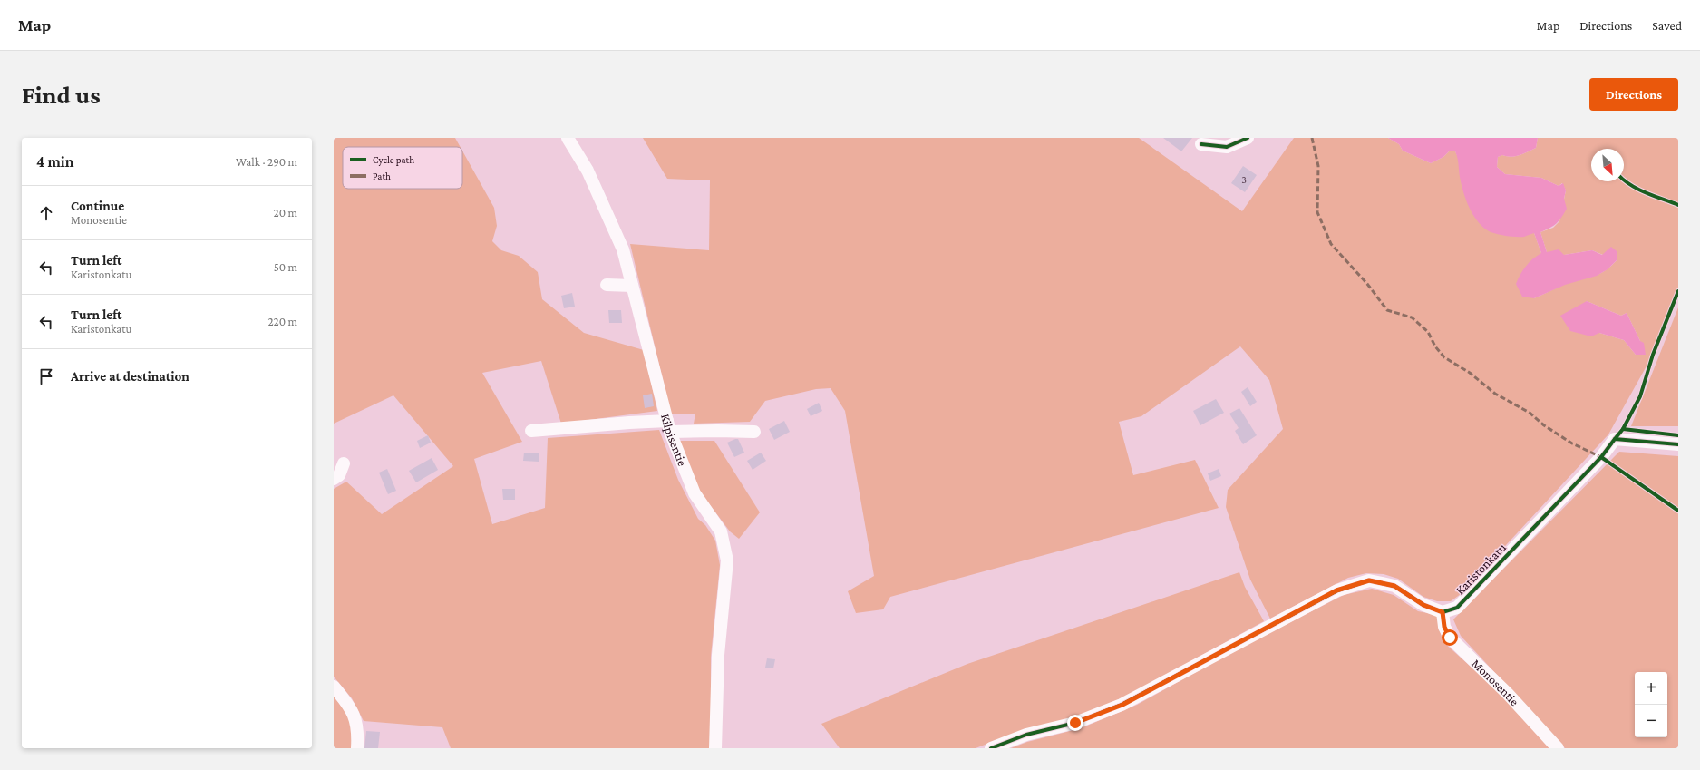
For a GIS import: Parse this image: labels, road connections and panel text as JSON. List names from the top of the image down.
{
  "streets": {
    "street": ["Kilpisentie", "Karistonkatu", "Monosentie"]
  },
  "crossings": [
    ["Karistonkatu", "Monosentie"]
  ],
  "house_numbers": ["3"],
  "legend": ["Cycle path", "Path"],
  "north": "bottom right",
  "page": {
    "header": "Map",
    "nav": ["Map", "Directions", "Saved"],
    "buttons": "Directions",
    "title": "Find us",
    "heading": ["4 min", "Walk · 290 m"],
    "list": [
      ["Continue", "Monosentie", "20 m"],
      ["Turn left", "Karistonkatu", "50 m"],
      ["Turn left", "Karistonkatu", "220 m"],
      "Arrive at destination"
    ],
    "map_buttons": ["+", "−"]
  }
}
